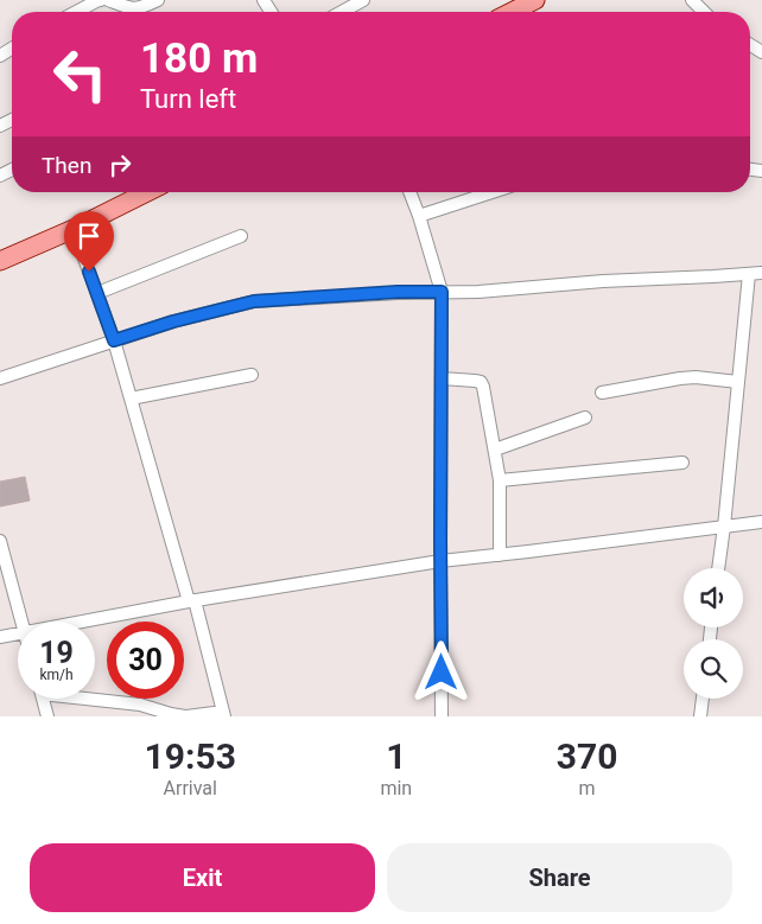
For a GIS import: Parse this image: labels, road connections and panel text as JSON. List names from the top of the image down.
{
  "page": {
    "turn": ["180 m", "Turn left"],
    "then": "Then",
    "speed": "19 km/h",
    "limit": "30",
    "eta": [
      "19:53",
      "Arrival",
      "1",
      "min",
      "370",
      "m"
    ],
    "buttons": ["Exit", "Share"]
  }
}
